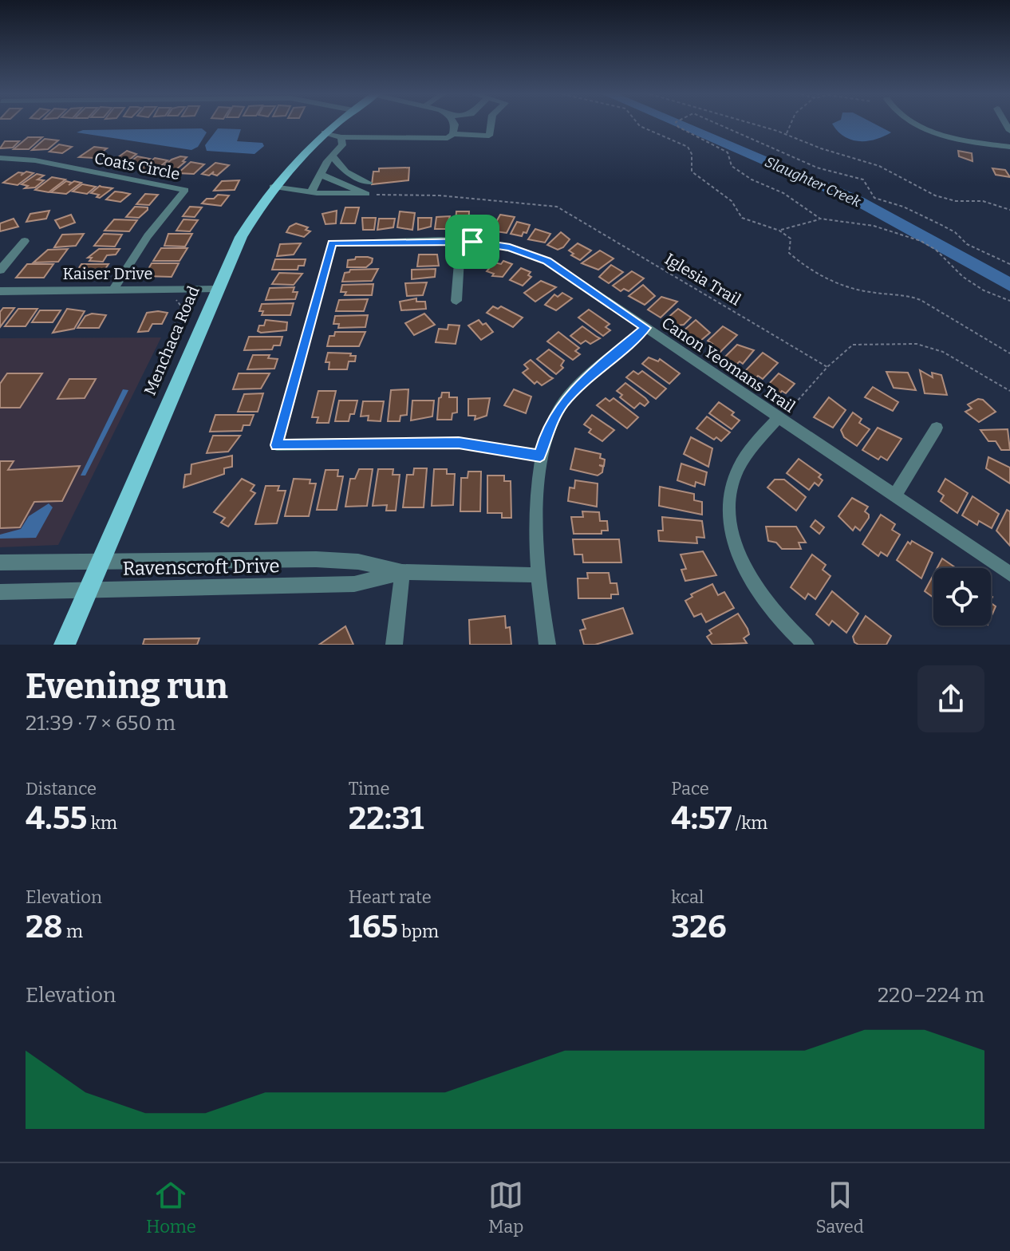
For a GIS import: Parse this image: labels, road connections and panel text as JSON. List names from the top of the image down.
{
  "streets": {
    "main road": ["Menchaca Road"],
    "street": [
      "Coats Circle",
      "Kaiser Drive",
      "Canon Yeomans Trail",
      "Ravenscroft Drive"
    ],
    "path": ["Iglesia Trail"]
  },
  "crossings": [
    ["Coats Circle", "Kaiser Drive"],
    ["Kaiser Drive", "Menchaca Road"],
    ["Menchaca Road", "Ravenscroft Drive"]
  ],
  "water": ["Slaughter Creek"],
  "page": {
    "heading": ["Evening run", "21:39 · 7 × 650 m"],
    "stats": [
      ["Distance", "4.55 km"],
      ["Time", "22:31"],
      ["Pace", "4:57 /km"],
      ["Elevation", "28 m"],
      ["Heart rate", "165 bpm"],
      ["kcal", "326"]
    ],
    "chart": ["Elevation", "220–224 m"],
    "tabs": ["Home", "Map", "Saved"]
  }
}
